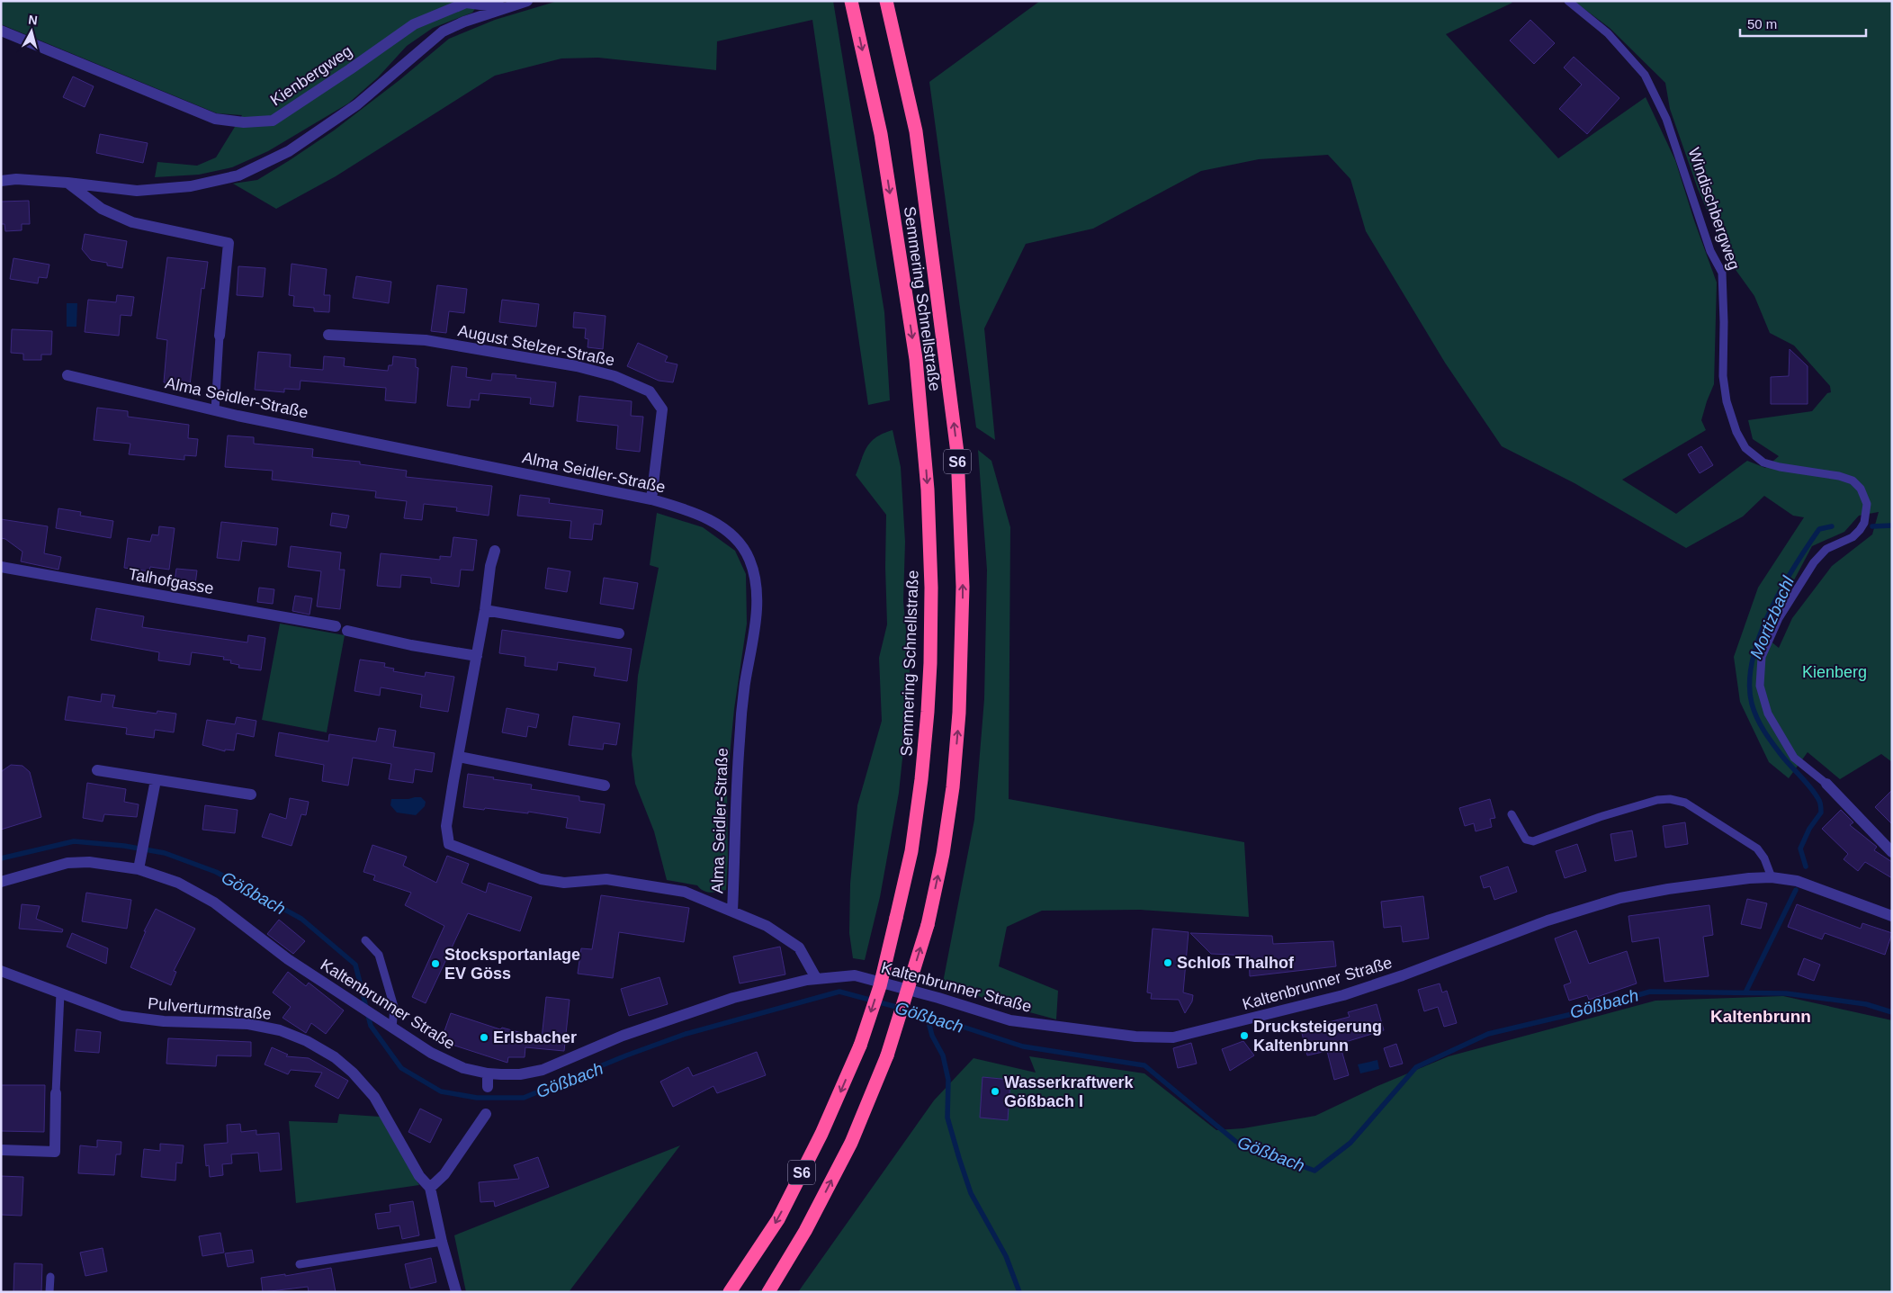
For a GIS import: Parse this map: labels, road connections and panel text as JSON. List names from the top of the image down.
{
  "streets": {
    "highway": ["Semmering Schnellstraße", "S6"],
    "street": [
      "Kienbergweg",
      "Windischbergweg",
      "August Stelzer-Straße",
      "Alma Seidler-Straße",
      "Talhofgasse",
      "Kaltenbrunner Straße",
      "Pulverturmstraße"
    ]
  },
  "crossings": [
    ["August Stelzer-Straße", "Alma Seidler-Straße"]
  ],
  "districts": ["Kaltenbrunn"],
  "water": ["Mortizbachl", "Gößbach"],
  "parks": ["Kienberg"],
  "places": [
    "Schloß Thalhof",
    "Stocksportanlage EV Göss",
    "Drucksteigerung Kaltenbrunn",
    "Erlsbacher",
    "Wasserkraftwerk Gößbach I"
  ],
  "scale_bar": "50 m",
  "north": "top"
}
